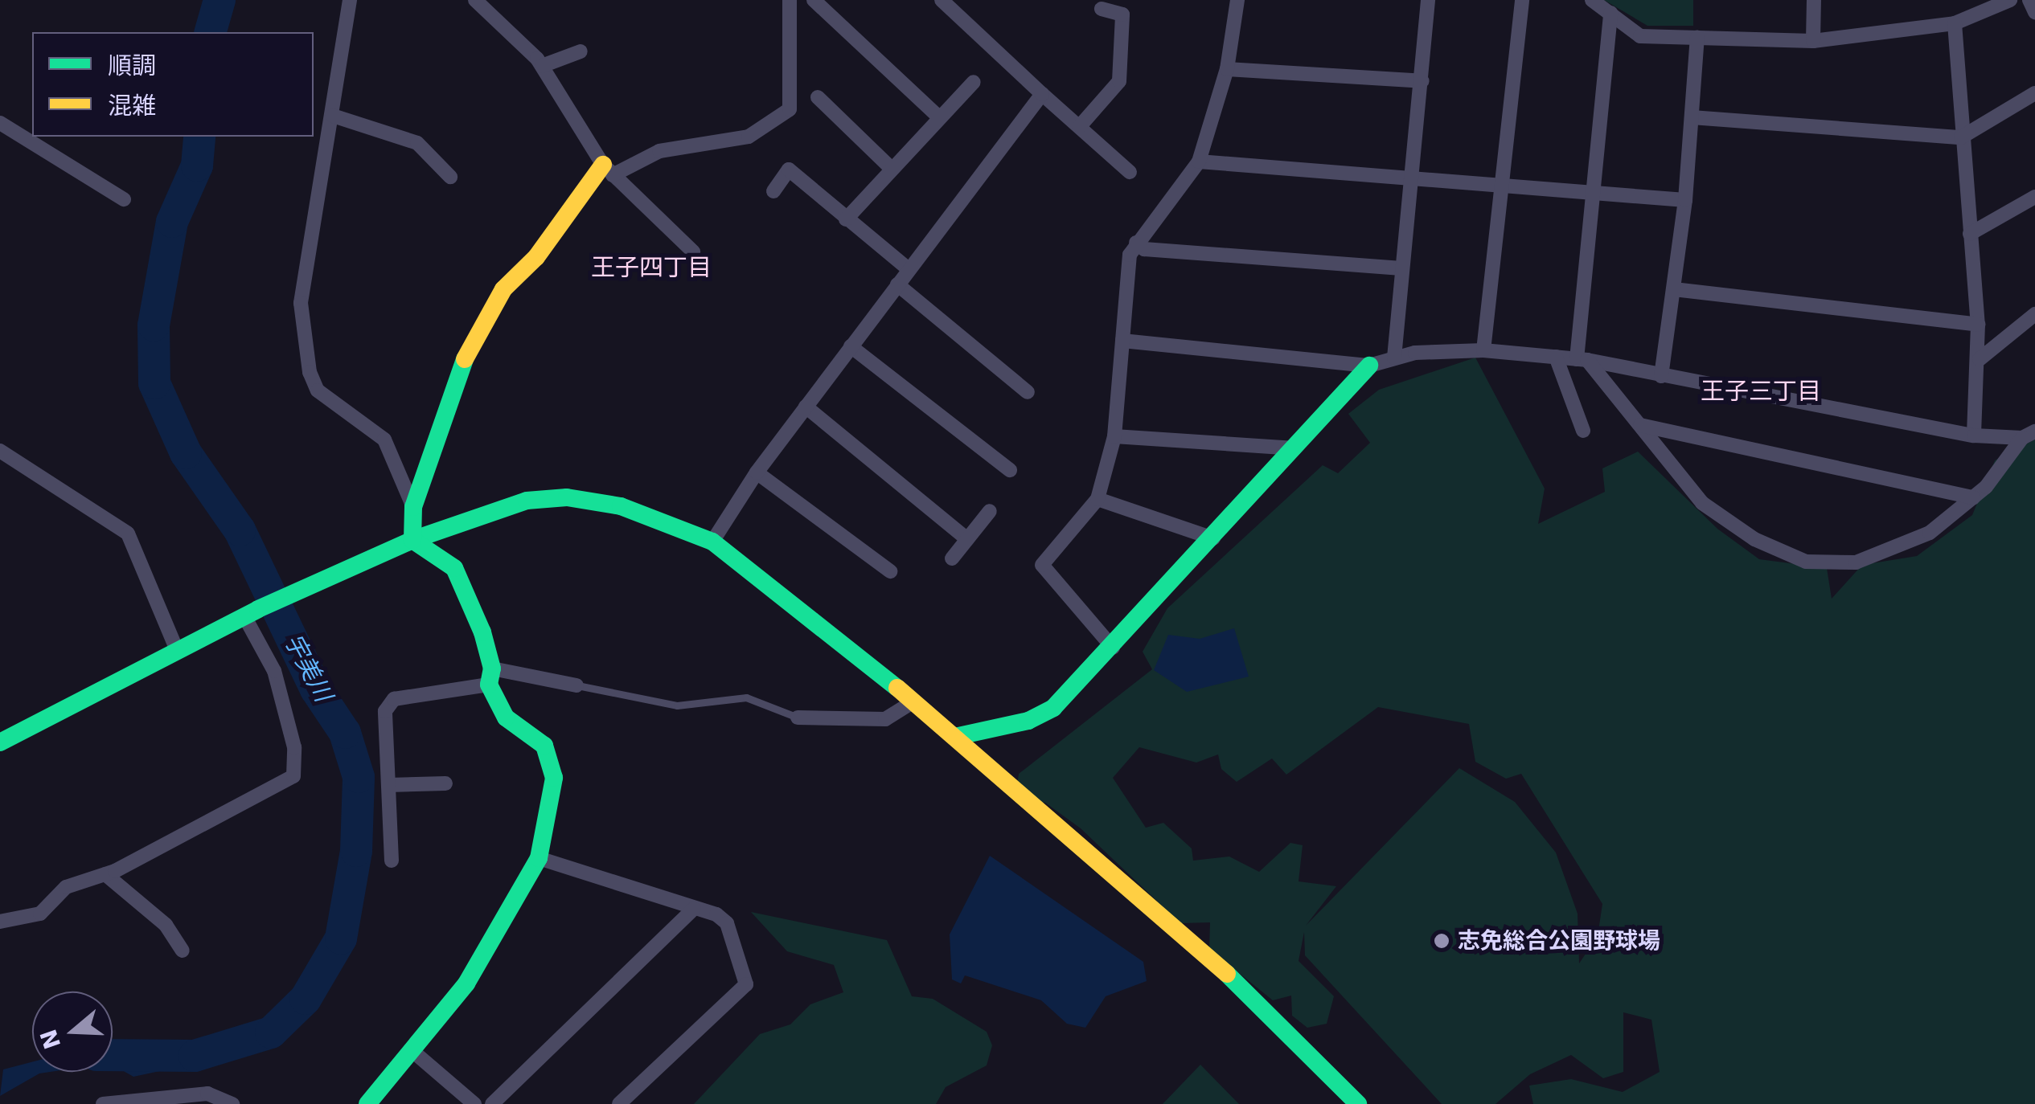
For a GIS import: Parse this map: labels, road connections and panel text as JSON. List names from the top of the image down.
{
  "districts": ["王子四丁目", "王子三丁目"],
  "water": ["宇美川"],
  "places": ["志免総合公園野球場"],
  "legend": ["順調", "混雑"],
  "north": "left"
}
